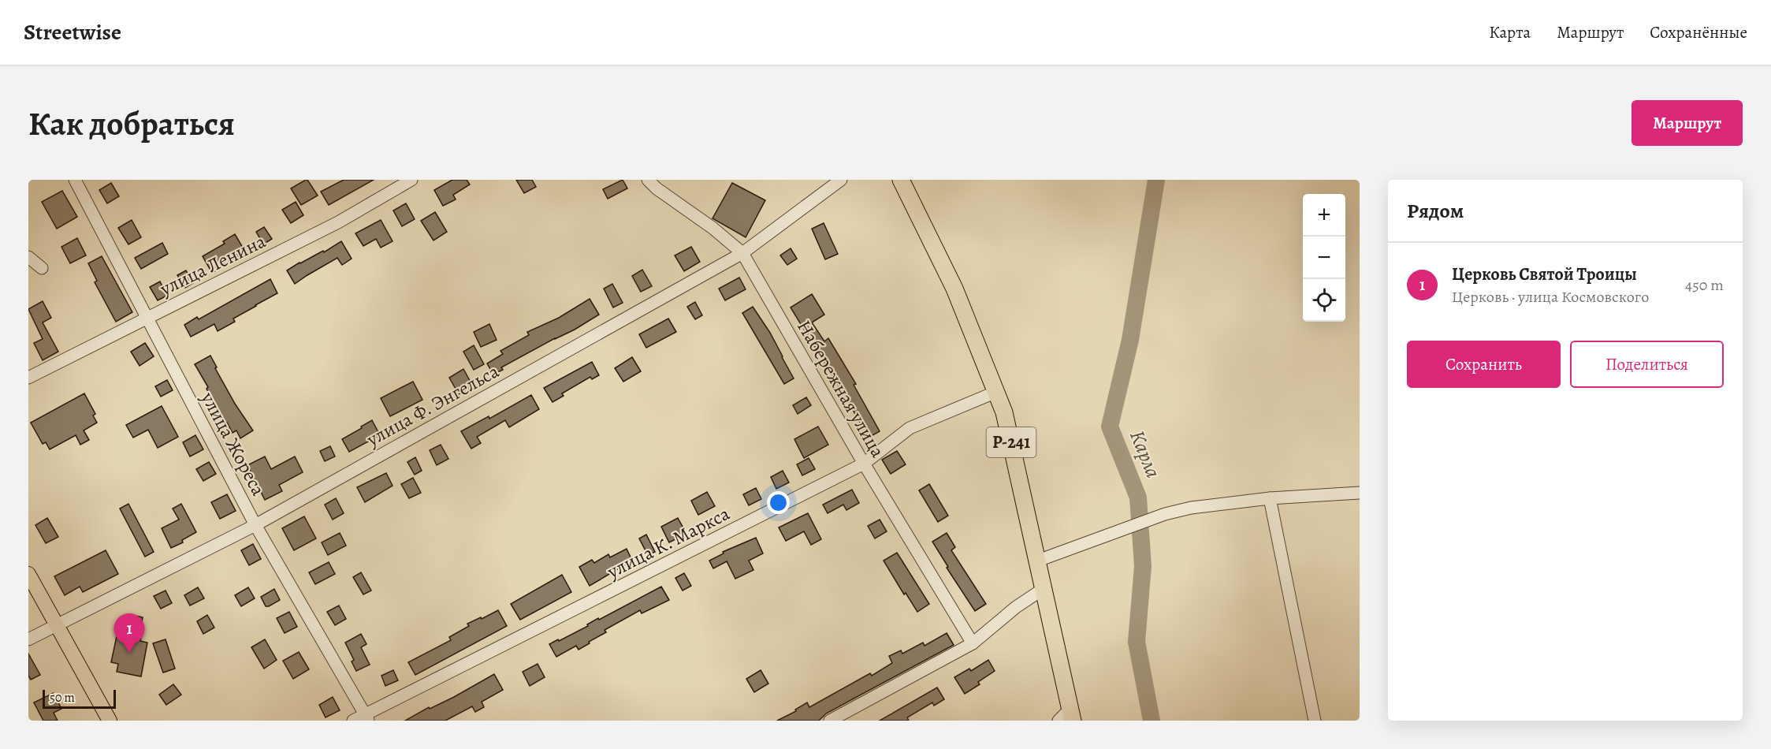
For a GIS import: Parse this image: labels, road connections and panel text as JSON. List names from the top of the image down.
{
  "streets": {
    "highway": ["Р-241"],
    "street": [
      "улица Ленина",
      "Набережная улица",
      "улица Ф. Энгельса",
      "улица Жореса",
      "улица К. Маркса"
    ]
  },
  "crossings": [
    ["улица Ленина", "улица Жореса"],
    ["Набережная улица", "улица Ф. Энгельса"],
    ["Набережная улица", "улица К. Маркса"],
    ["улица Ф. Энгельса", "улица Жореса"],
    ["Р-241", "улица К. Маркса"],
    ["улица Жореса", "улица К. Маркса"]
  ],
  "water": ["Карла"],
  "scale_bar": "50 m",
  "page": {
    "header": "Streetwise",
    "nav": ["Карта", "Маршрут", "Сохранённые"],
    "buttons": [
      "Маршрут",
      ["Сохранить", "Поделиться"]
    ],
    "title": "Как добраться",
    "heading": "Рядом",
    "map_buttons": ["+", "−"],
    "list": [
      {
        "mark": "1",
        "name": "Церковь Святой Троицы",
        "note": "Церковь · улица Космовского",
        "value": "450 m"
      }
    ],
    "pins": "1",
    "scale": "50 m"
  }
}
